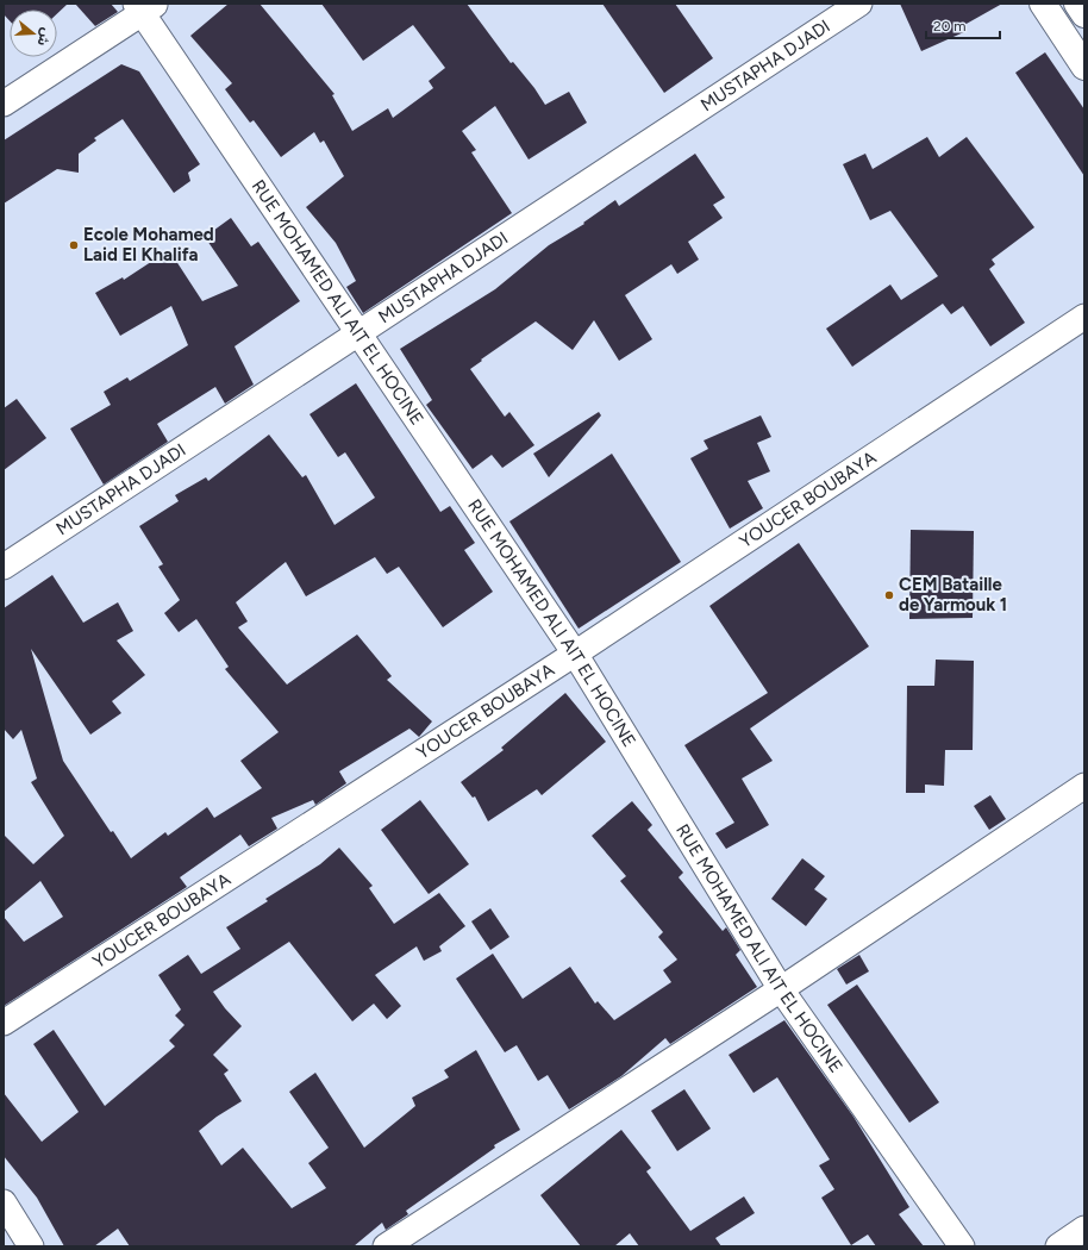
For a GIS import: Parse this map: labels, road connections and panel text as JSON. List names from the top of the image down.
{
  "streets": {
    "street": ["MUSTAPHA DJADI", "RUE MOHAMED ALI AIT EL HOCINE", "YOUCER BOUBAYA"]
  },
  "crossings": [
    ["MUSTAPHA DJADI", "RUE MOHAMED ALI AIT EL HOCINE"],
    ["RUE MOHAMED ALI AIT EL HOCINE", "YOUCER BOUBAYA"]
  ],
  "places": ["Ecole Mohamed Laid El Khalifa", "CEM Bataille de Yarmouk 1"],
  "scale_bar": "20 m",
  "north": "right"
}
